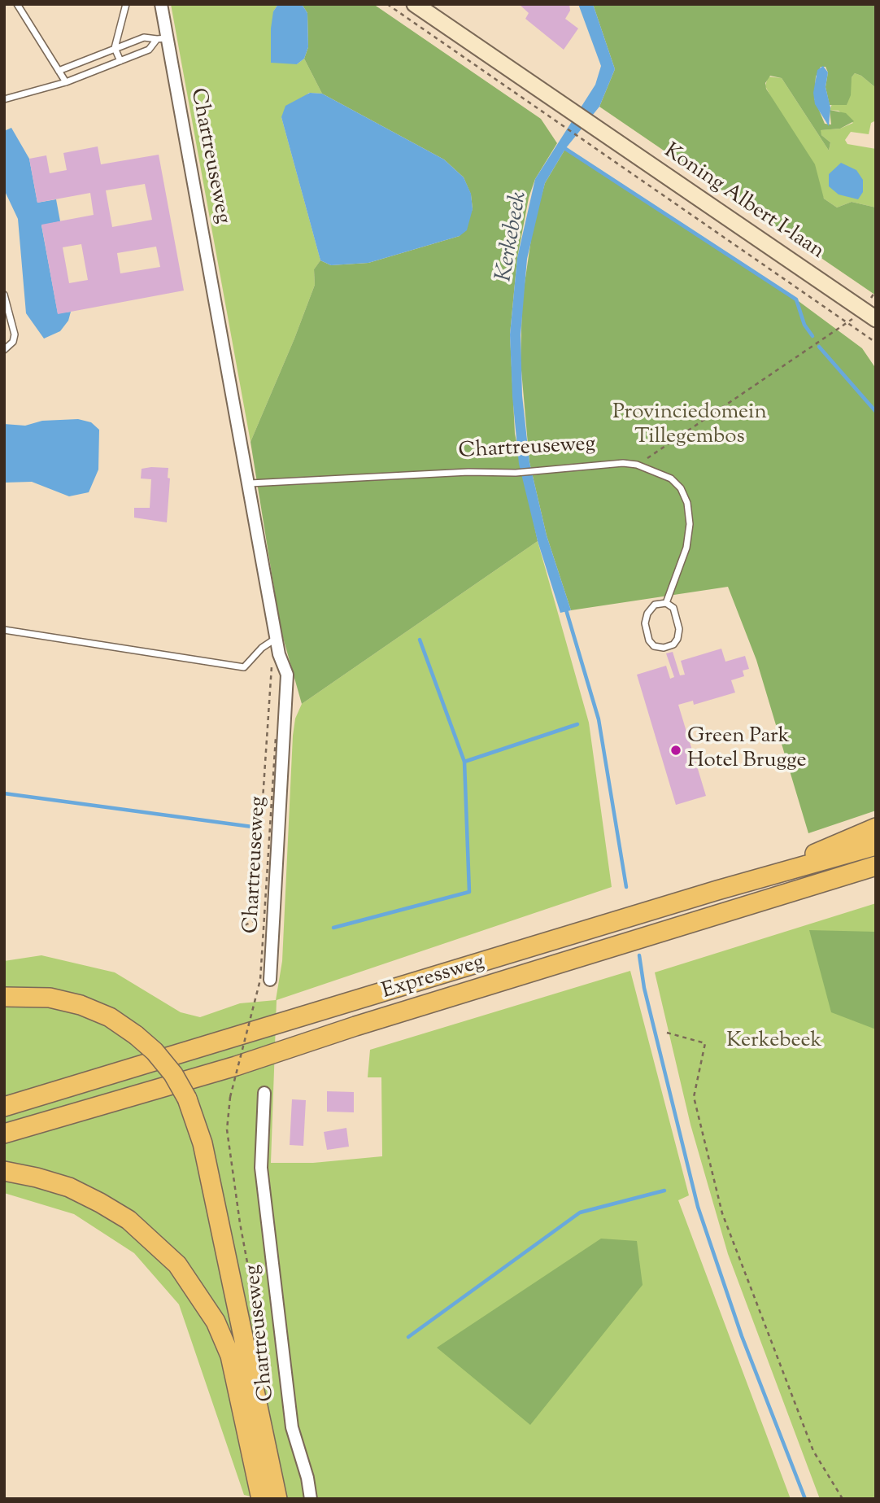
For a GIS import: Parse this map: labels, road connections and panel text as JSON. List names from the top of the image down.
{
  "streets": {
    "highway": ["Expressweg"],
    "main road": ["Koning Albert I-laan"],
    "street": ["Chartreuseweg"]
  },
  "water": ["Kerkebeek"],
  "parks": ["Provinciedomein Tillegembos", "Kerkebeek"],
  "places": ["Green Park Hotel Brugge"]
}
